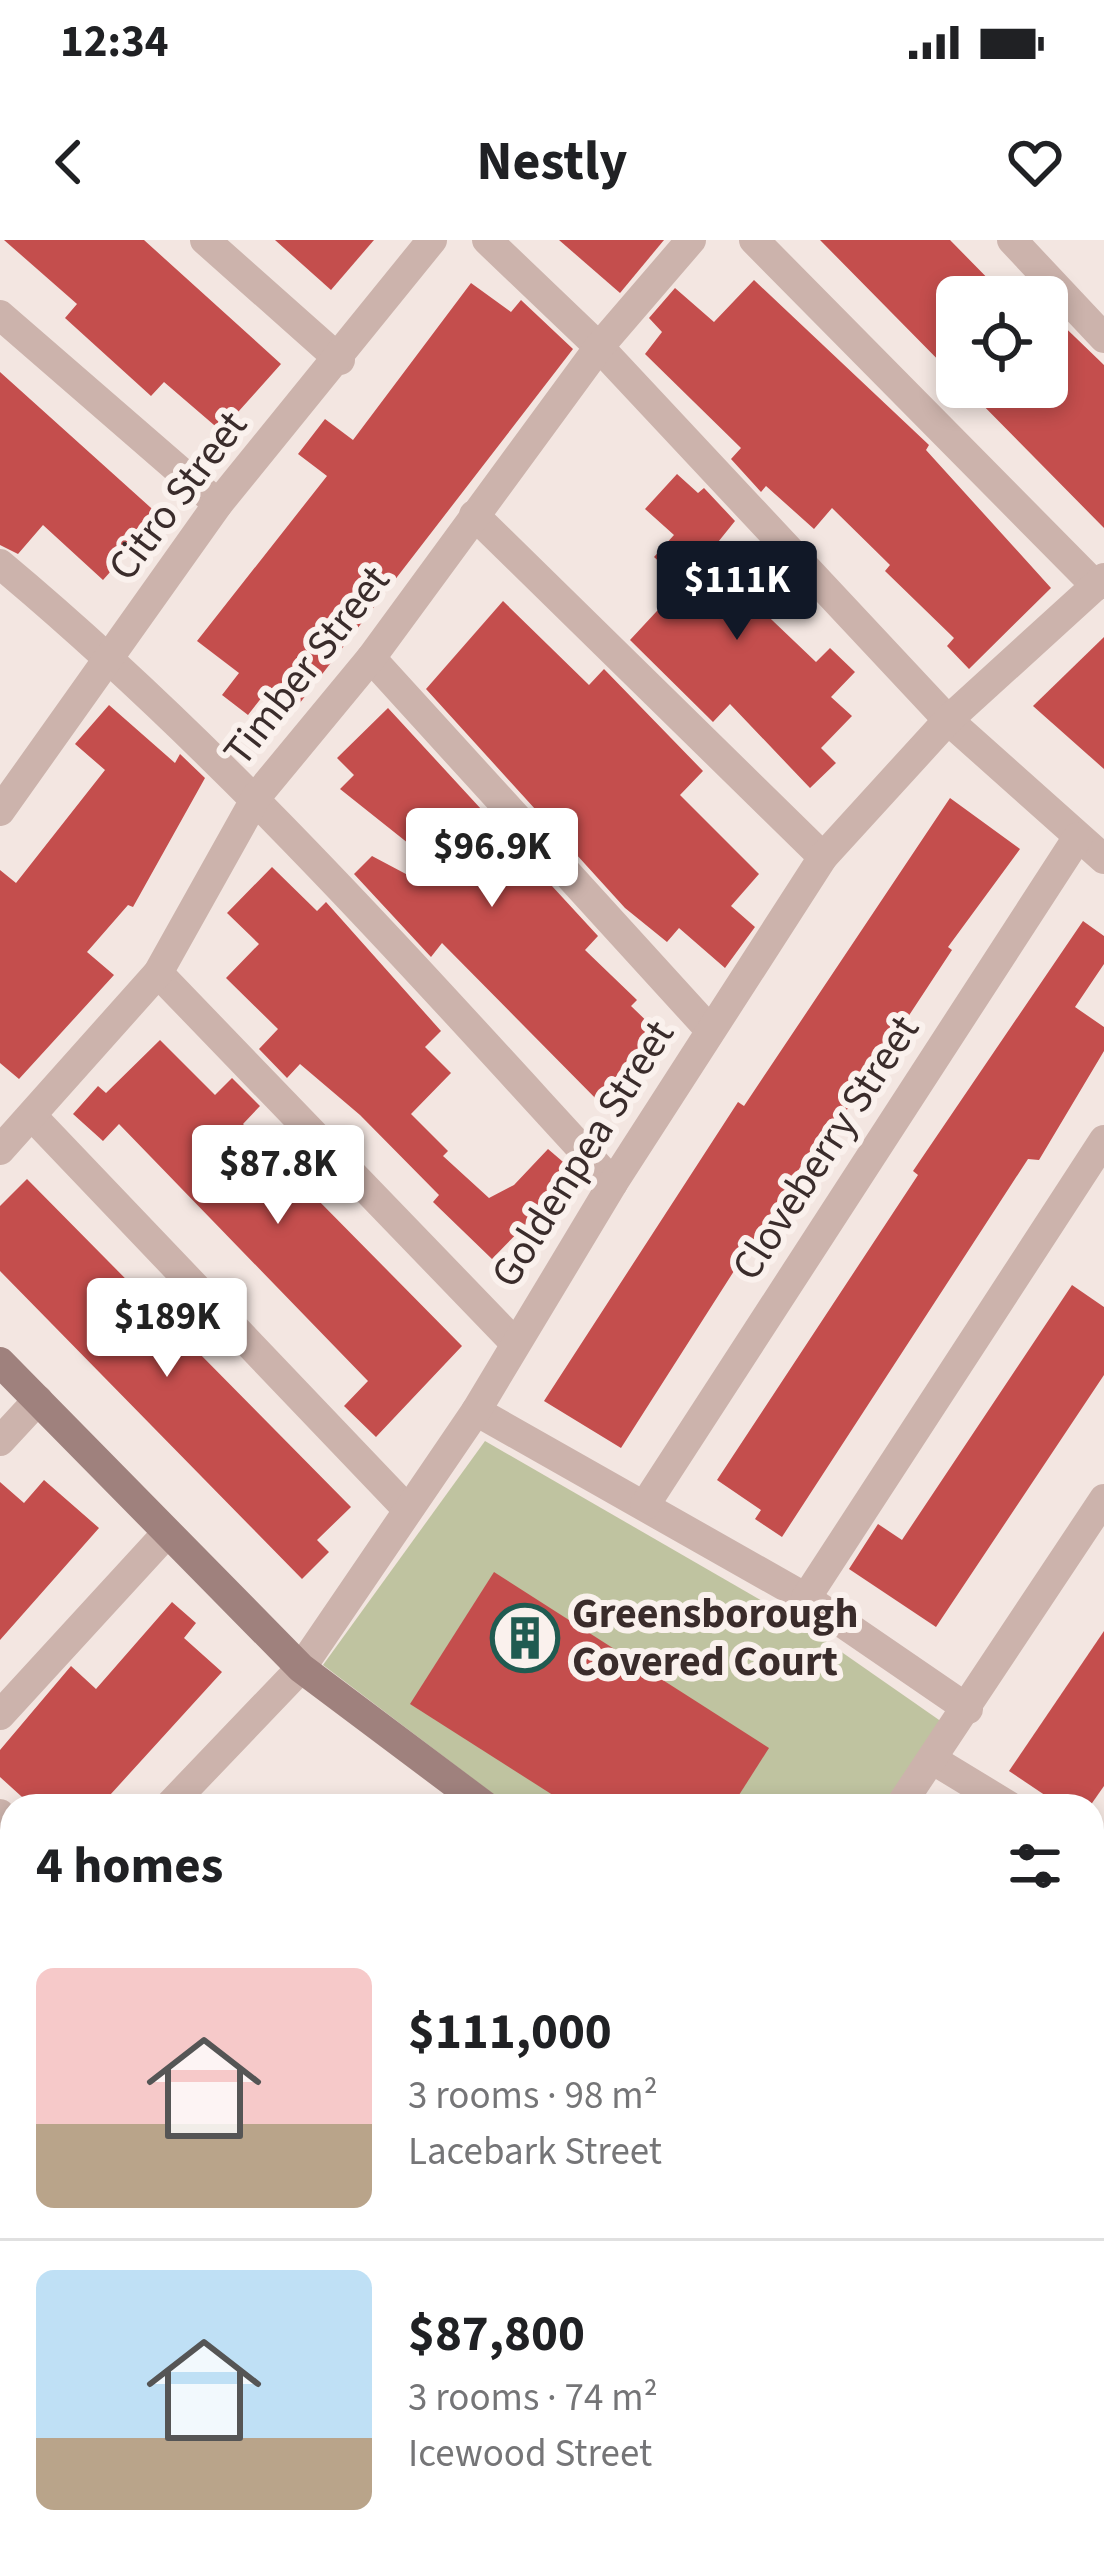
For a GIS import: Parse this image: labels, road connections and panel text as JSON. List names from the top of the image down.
{
  "streets": {
    "street": [
      "Citro Street",
      "Timber Street",
      "Cloveberry Street",
      "Goldenpea Street"
    ]
  },
  "places": {
    "building": ["Greensborough Covered Court"]
  },
  "page": {
    "status": "12:34",
    "header": "Nestly",
    "price": [
      "$111K",
      "$96.9K",
      "$87.8K",
      "$189K"
    ],
    "heading": "4 homes",
    "list": [
      {
        "name": "$111,000",
        "note": "3 rooms · 98 m² · Lacebark Street"
      },
      {
        "name": "$87,800",
        "note": "3 rooms · 74 m² · Icewood Street"
      }
    ]
  }
}
